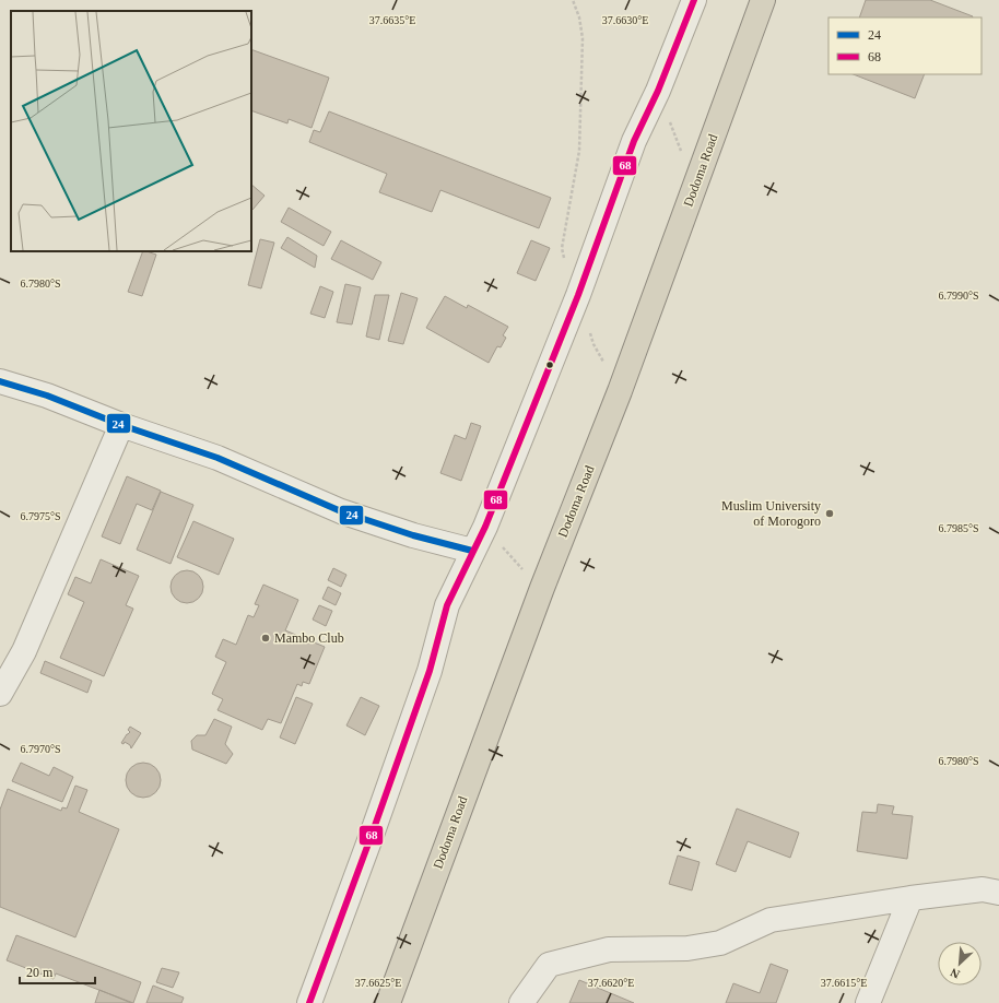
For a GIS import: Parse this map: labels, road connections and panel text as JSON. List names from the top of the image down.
{
  "streets": {
    "highway": ["Dodoma Road"]
  },
  "places": ["Muslim University of Morogoro", "Mambo Club"],
  "lines": ["transit line 68", "transit line 24"],
  "legend": ["24", "68"],
  "scale_bar": "20 m",
  "north": "bottom left",
  "coordinates": [
    "37.6635°E",
    "37.6630°E",
    "6.7980°S",
    "6.7990°S",
    "6.7975°S",
    "6.7985°S",
    "6.7970°S",
    "37.6625°E",
    "37.6620°E",
    "37.6615°E"
  ]
}
